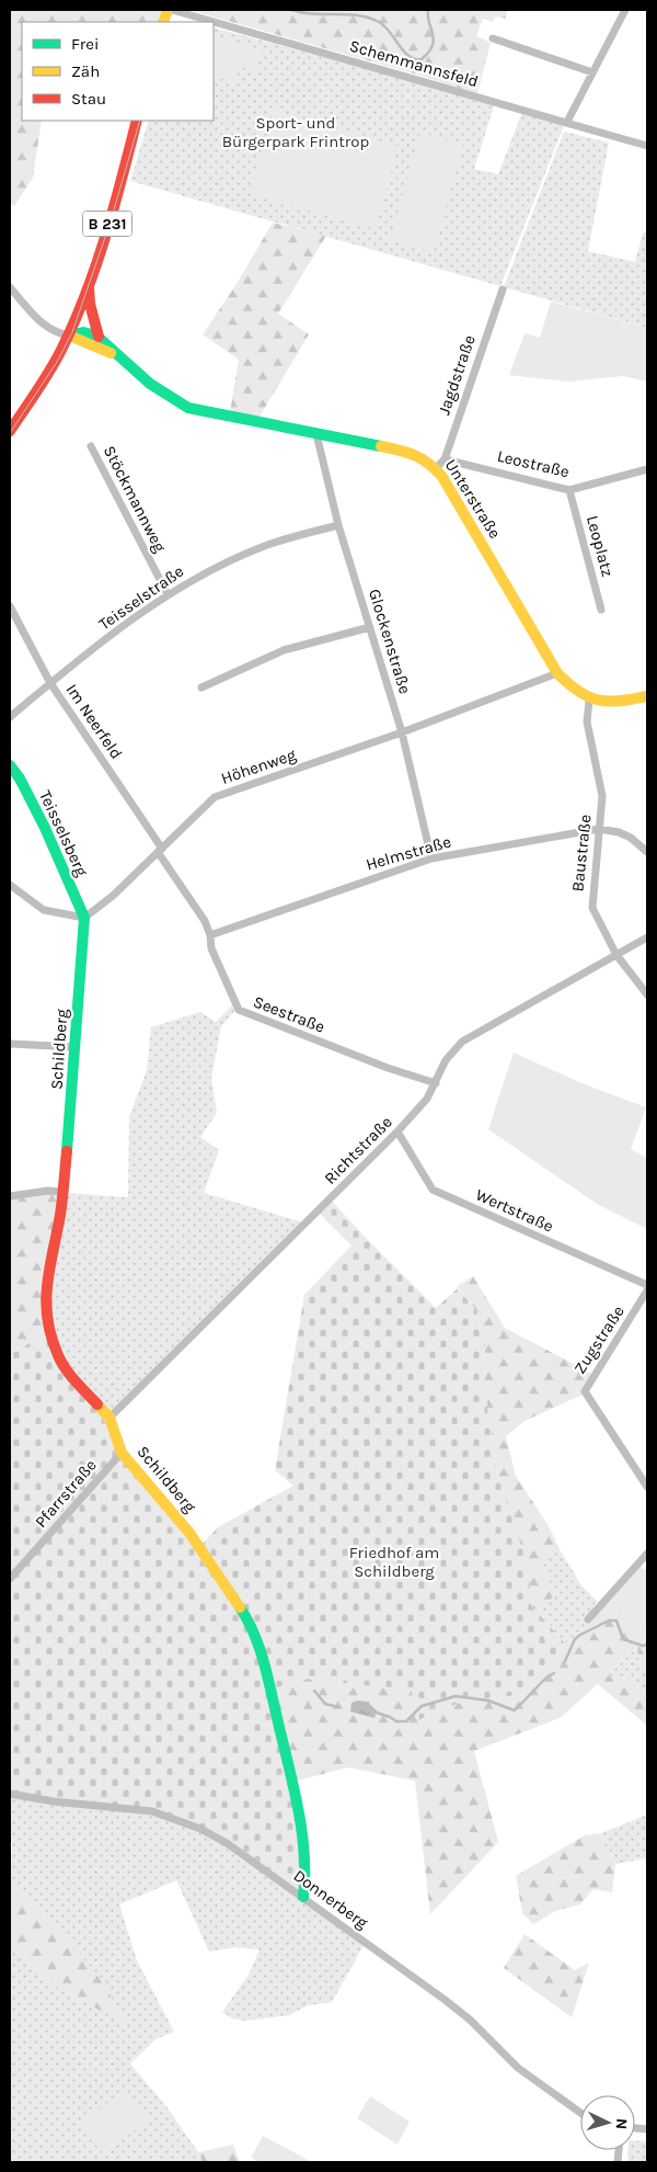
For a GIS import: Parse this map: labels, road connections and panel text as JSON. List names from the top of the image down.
{
  "streets": {
    "street": [
      "Schemmannsfeld",
      "B 231",
      "Jagdstraße",
      "Leostraße",
      "Stöckmannweg",
      "Unterstraße",
      "Leoplatz",
      "Teisselstraße",
      "Glockenstraße",
      "Im Neerfeld",
      "Höhenweg",
      "Teisselsberg",
      "Helmstraße",
      "Baustraße",
      "Seestraße",
      "Schildberg",
      "Richtstraße",
      "Wertstraße",
      "Zugstraße",
      "Pfarrstraße",
      "Donnerberg"
    ]
  },
  "crossings": [
    ["B 231", "Unterstraße"],
    ["Jagdstraße", "Leostraße"],
    ["Jagdstraße", "Unterstraße"],
    ["Leostraße", "Leoplatz"],
    ["Stöckmannweg", "Teisselstraße"],
    ["Unterstraße", "Glockenstraße"],
    ["Unterstraße", "Höhenweg"],
    ["Unterstraße", "Baustraße"],
    ["Teisselstraße", "Glockenstraße"],
    ["Teisselstraße", "Im Neerfeld"],
    ["Glockenstraße", "Höhenweg"],
    ["Glockenstraße", "Helmstraße"],
    ["Im Neerfeld", "Höhenweg"],
    ["Im Neerfeld", "Seestraße"],
    ["Höhenweg", "Teisselsberg"],
    ["Höhenweg", "Seestraße"],
    ["Höhenweg", "Schildberg"],
    ["Teisselsberg", "Schildberg"],
    ["Helmstraße", "Baustraße"],
    ["Helmstraße", "Seestraße"],
    ["Baustraße", "Richtstraße"],
    ["Seestraße", "Richtstraße"],
    ["Schildberg", "Richtstraße"],
    ["Schildberg", "Pfarrstraße"],
    ["Schildberg", "Donnerberg"],
    ["Richtstraße", "Wertstraße"]
  ],
  "parks": ["Sport- und Bürgerpark Frintrop", "Friedhof am Schildberg"],
  "legend": ["Frei", "Zäh", "Stau"],
  "north": "right"
}
